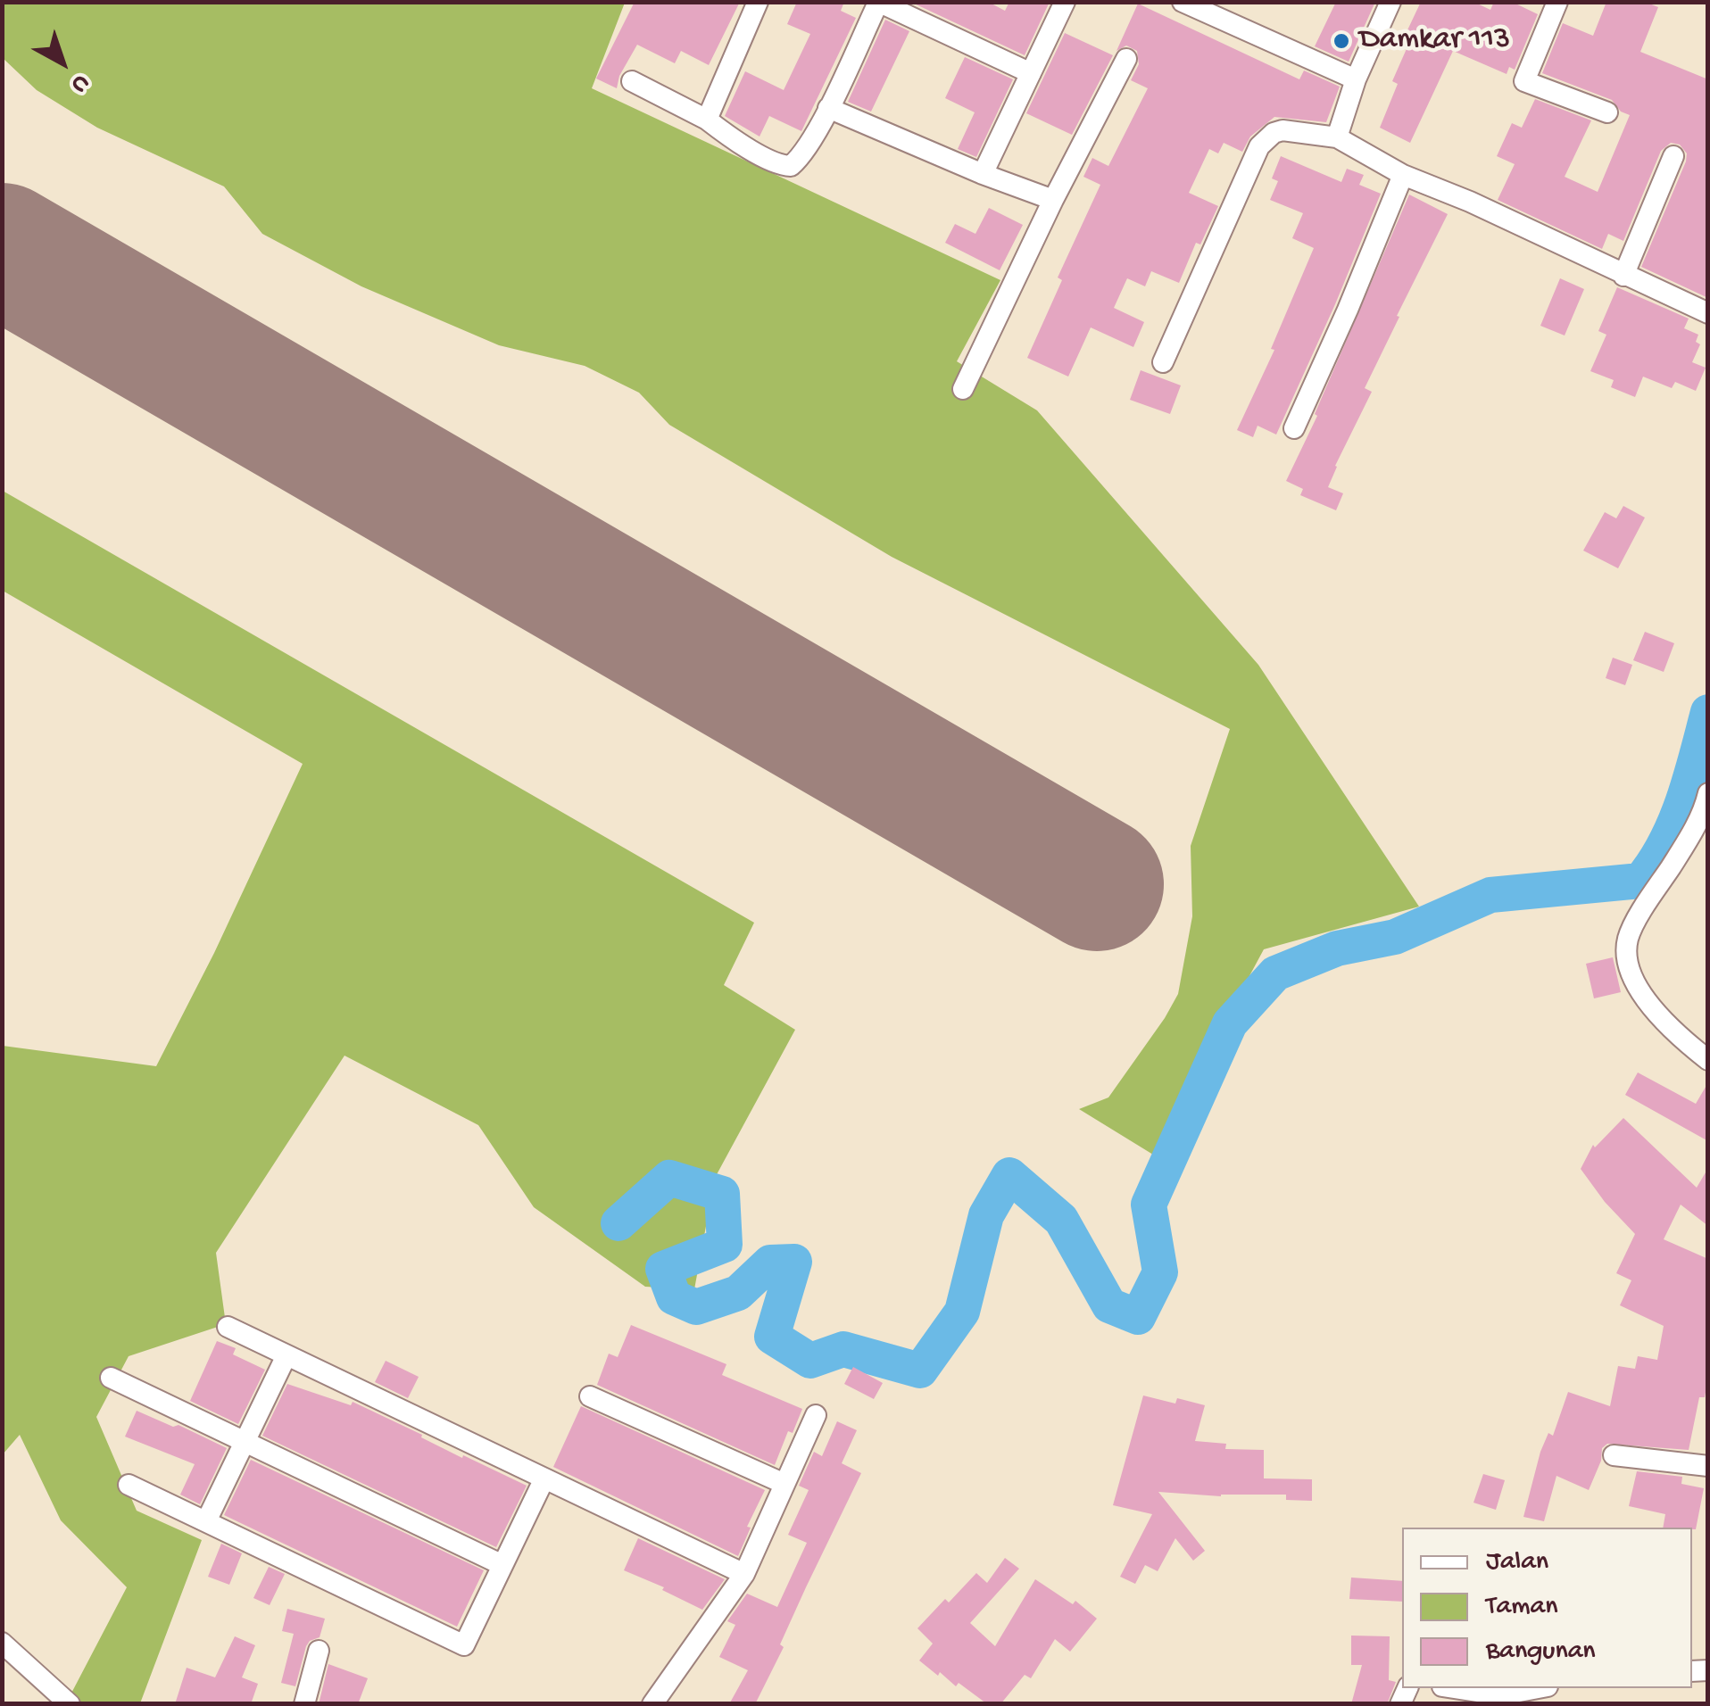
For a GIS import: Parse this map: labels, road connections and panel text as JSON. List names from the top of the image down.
{
  "places": ["Damkar 113"],
  "legend": ["Jalan", "Taman", "Bangunan"],
  "north": "bottom right"
}
